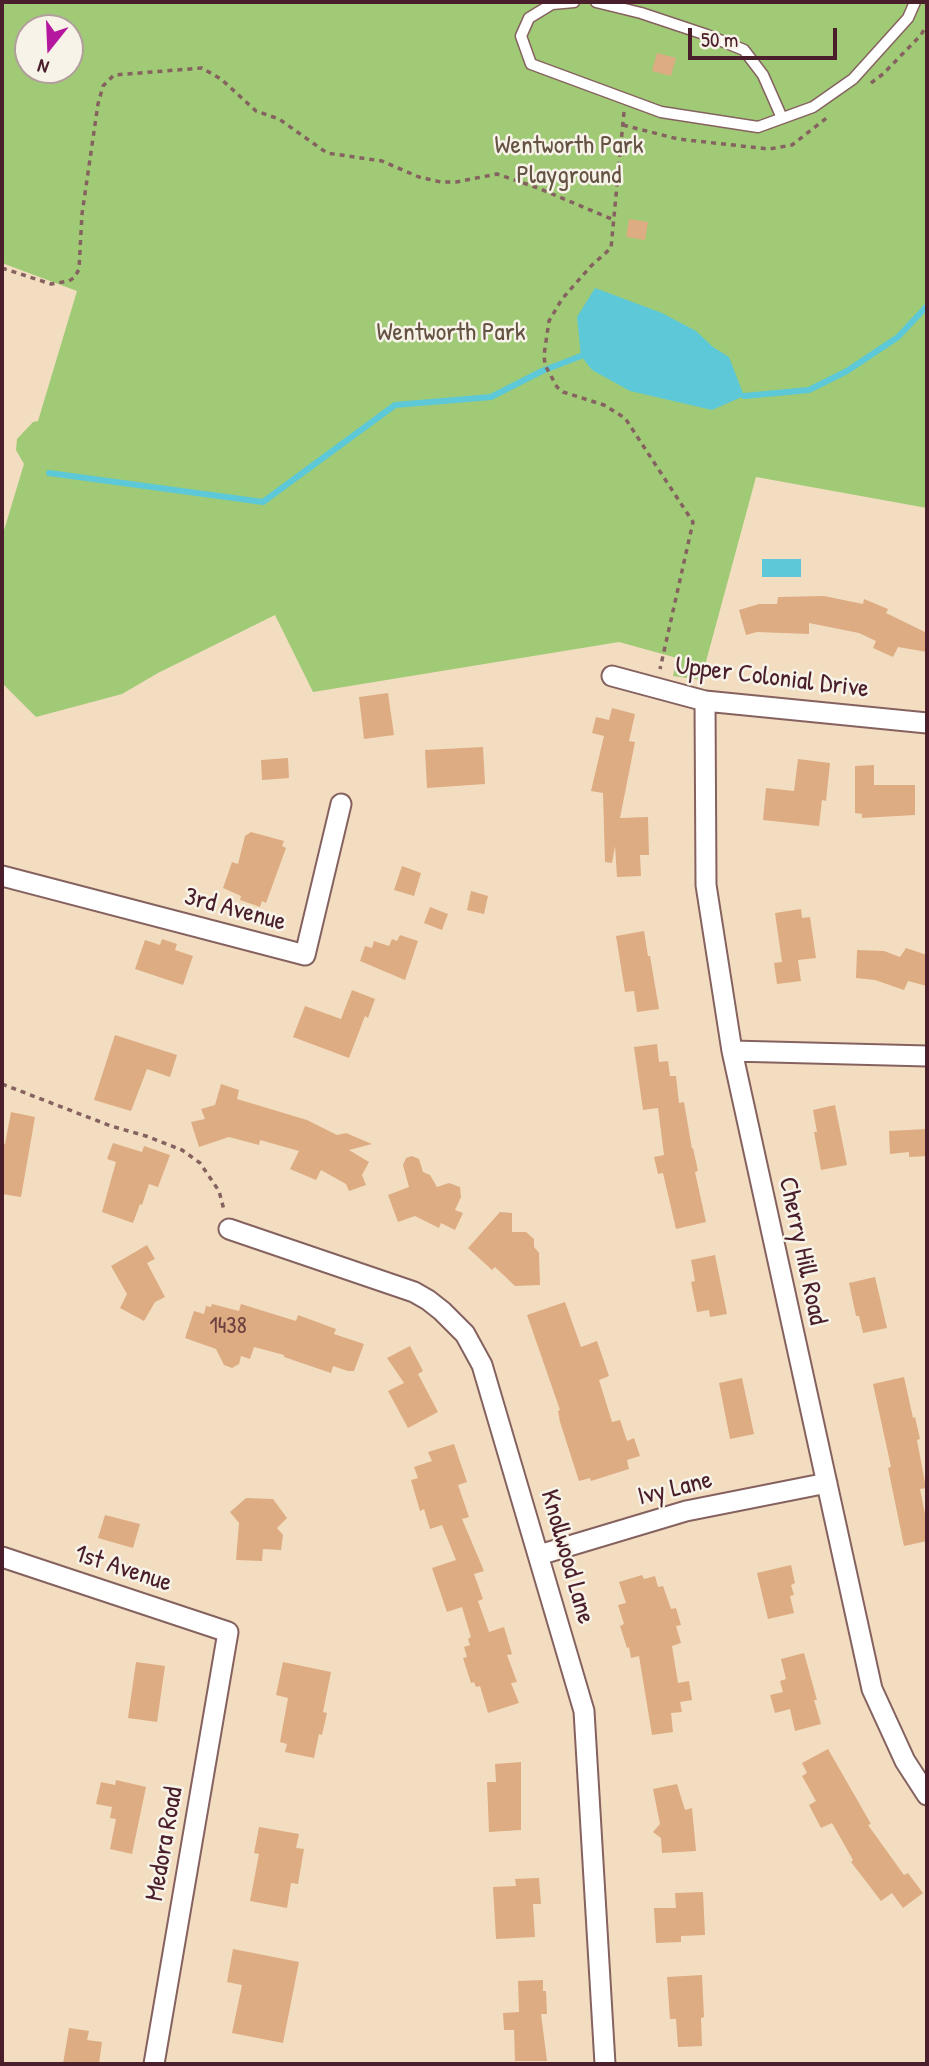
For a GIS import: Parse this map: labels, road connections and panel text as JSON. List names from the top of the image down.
{
  "streets": {
    "street": [
      "Upper Colonial Drive",
      "3rd Avenue",
      "Cherry Hill Road",
      "Ivy Lane",
      "Knollwood Lane",
      "1st Avenue",
      "Medora Road"
    ]
  },
  "crossings": [
    ["Upper Colonial Drive", "Cherry Hill Road"],
    ["Cherry Hill Road", "Ivy Lane"],
    ["Ivy Lane", "Knollwood Lane"],
    ["1st Avenue", "Medora Road"]
  ],
  "parks": ["Wentworth Park Playground", "Wentworth Park"],
  "house_numbers": ["1438"],
  "scale_bar": "50 m",
  "north": "bottom"
}
